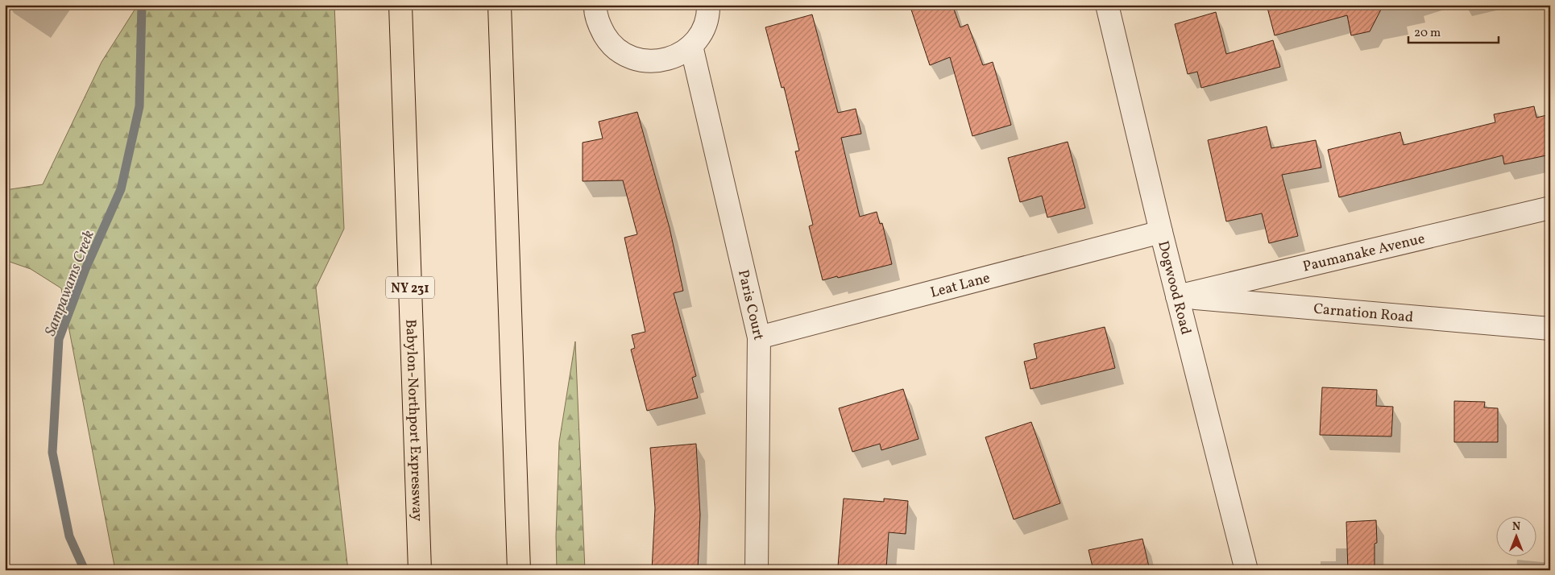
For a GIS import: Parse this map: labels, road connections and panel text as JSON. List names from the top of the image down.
{
  "streets": {
    "main road": ["NY 231", "Babylon-Northport Expressway"],
    "street": [
      "Paumanake Avenue",
      "Leat Lane",
      "Dogwood Road",
      "Paris Court",
      "Carnation Road"
    ]
  },
  "crossings": [
    ["Paumanake Avenue", "Dogwood Road"],
    ["Paumanake Avenue", "Carnation Road"],
    ["Leat Lane", "Dogwood Road"],
    ["Leat Lane", "Paris Court"],
    ["Dogwood Road", "Carnation Road"]
  ],
  "water": ["Sampawams Creek"],
  "scale_bar": "20 m",
  "north": "top"
}
